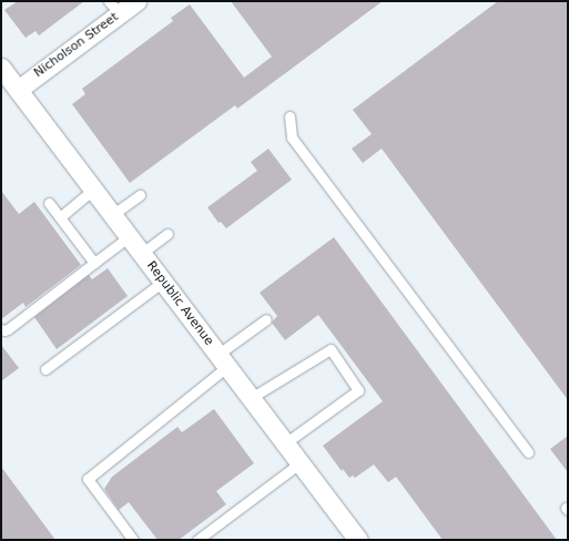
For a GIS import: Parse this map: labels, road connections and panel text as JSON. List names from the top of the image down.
{
  "streets": {
    "street": ["Nicholson Street", "Republic Avenue"]
  },
  "crossings": [
    ["Nicholson Street", "Republic Avenue"]
  ]
}
